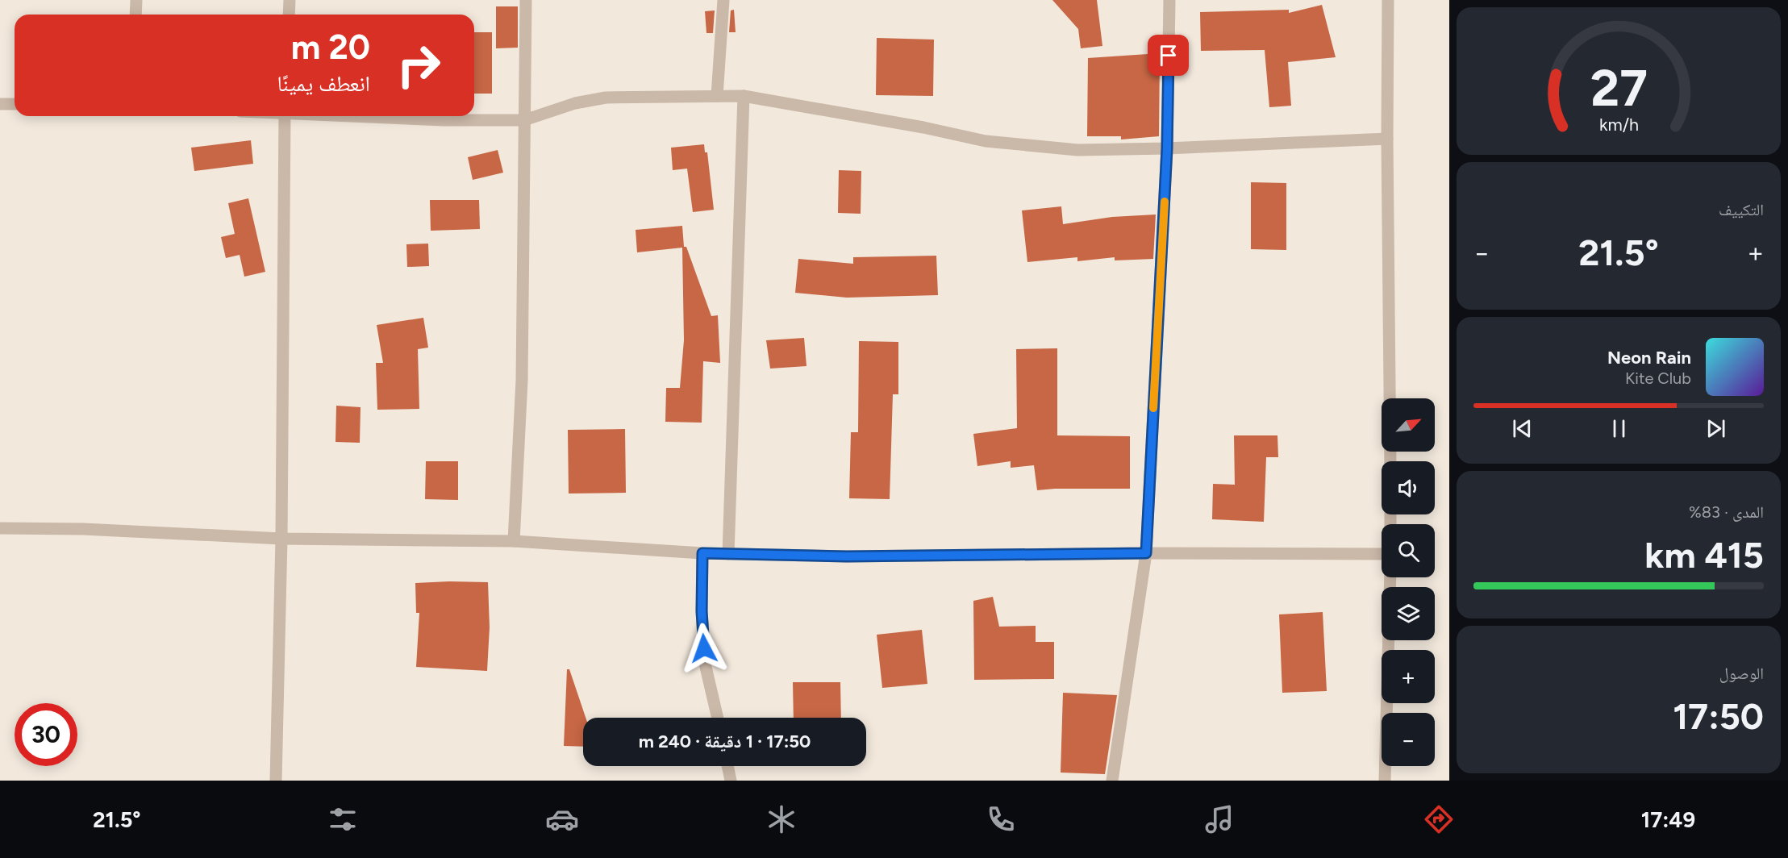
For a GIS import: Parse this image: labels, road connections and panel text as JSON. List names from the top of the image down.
{
  "north": "top right",
  "page": {
    "turn": ["20 m", "انعطف يمينًا"],
    "tile": [
      "التكييف",
      ["المدى · 83%", "415 km"],
      ["الوصول", "17:50"]
    ],
    "heat": ["−", "21.5°", "+"],
    "song": ["Neon Rain", "Kite Club"],
    "map_buttons": ["+", "−"],
    "limit": "30",
    "trip": "17:50 · 1 دقيقة · 240 m",
    "tabs": ["17:49", "21.5°"],
    "gauge": ["27", "km/h"]
  }
}
